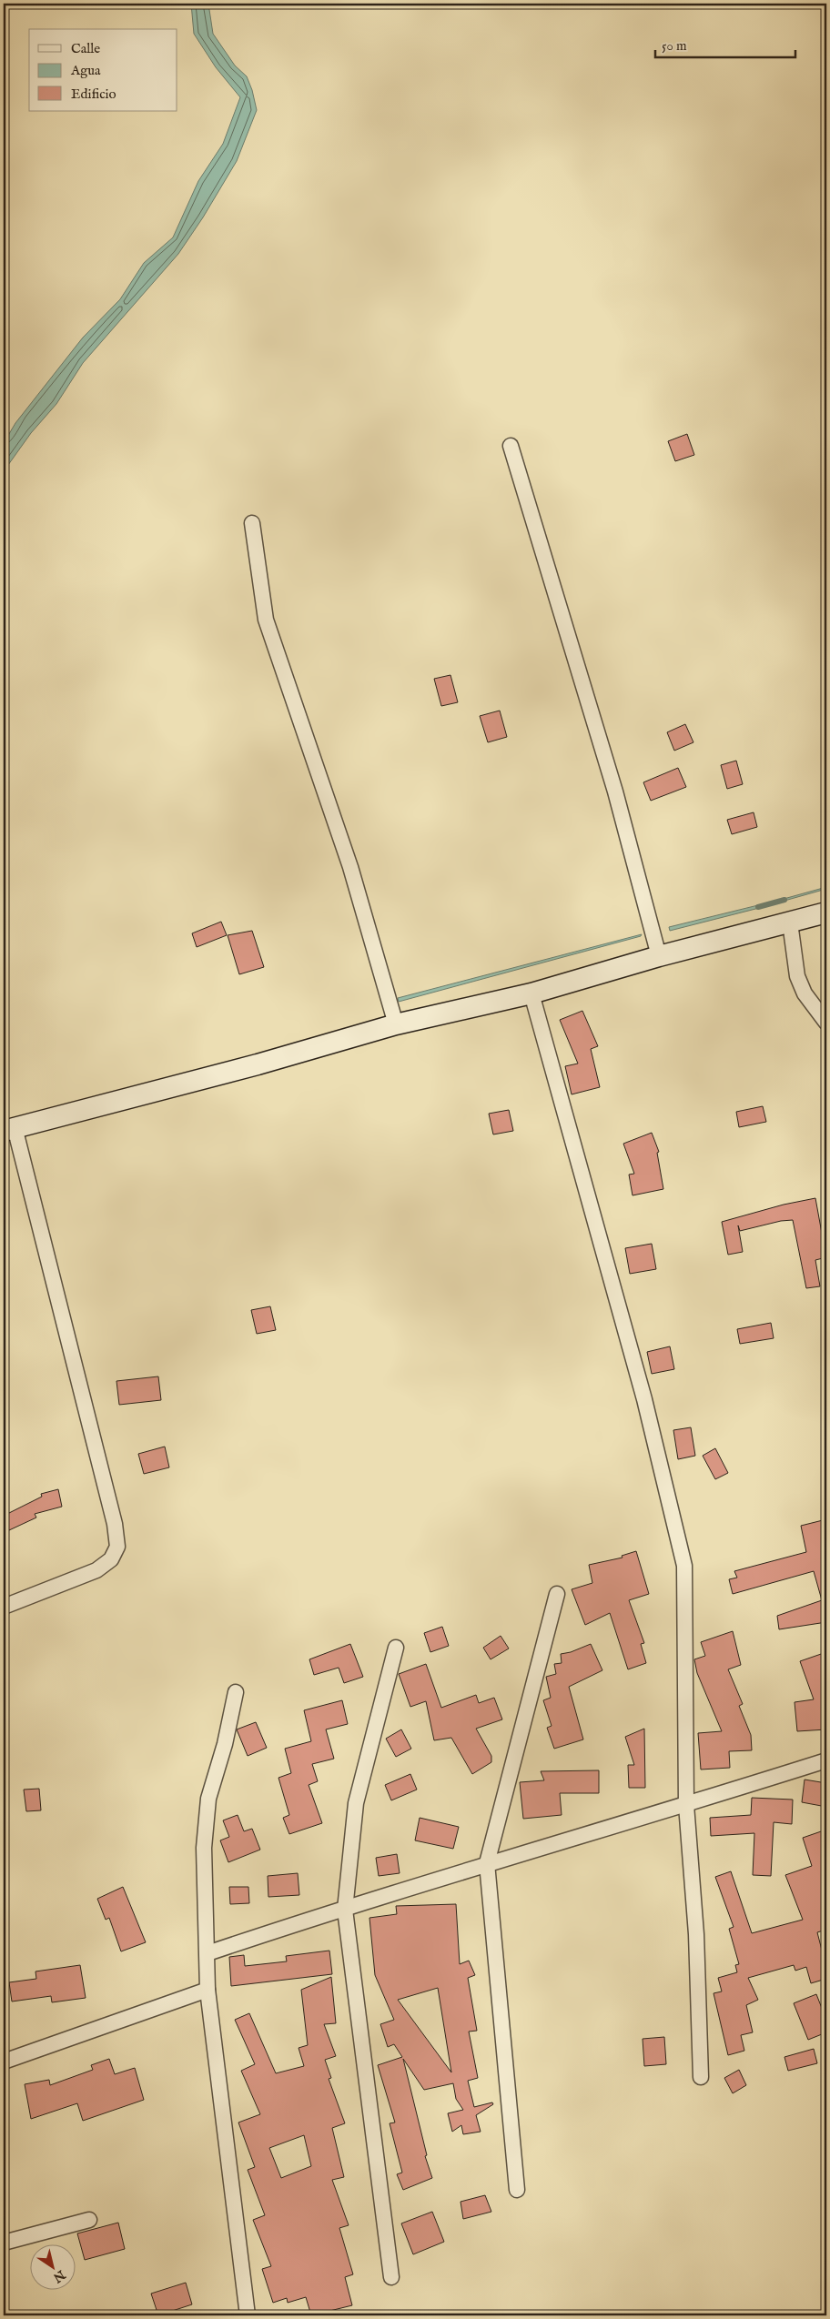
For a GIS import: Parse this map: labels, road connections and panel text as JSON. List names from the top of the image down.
{
  "legend": ["Calle", "Agua", "Edificio"],
  "scale_bar": "50 m",
  "north": "bottom right"
}
